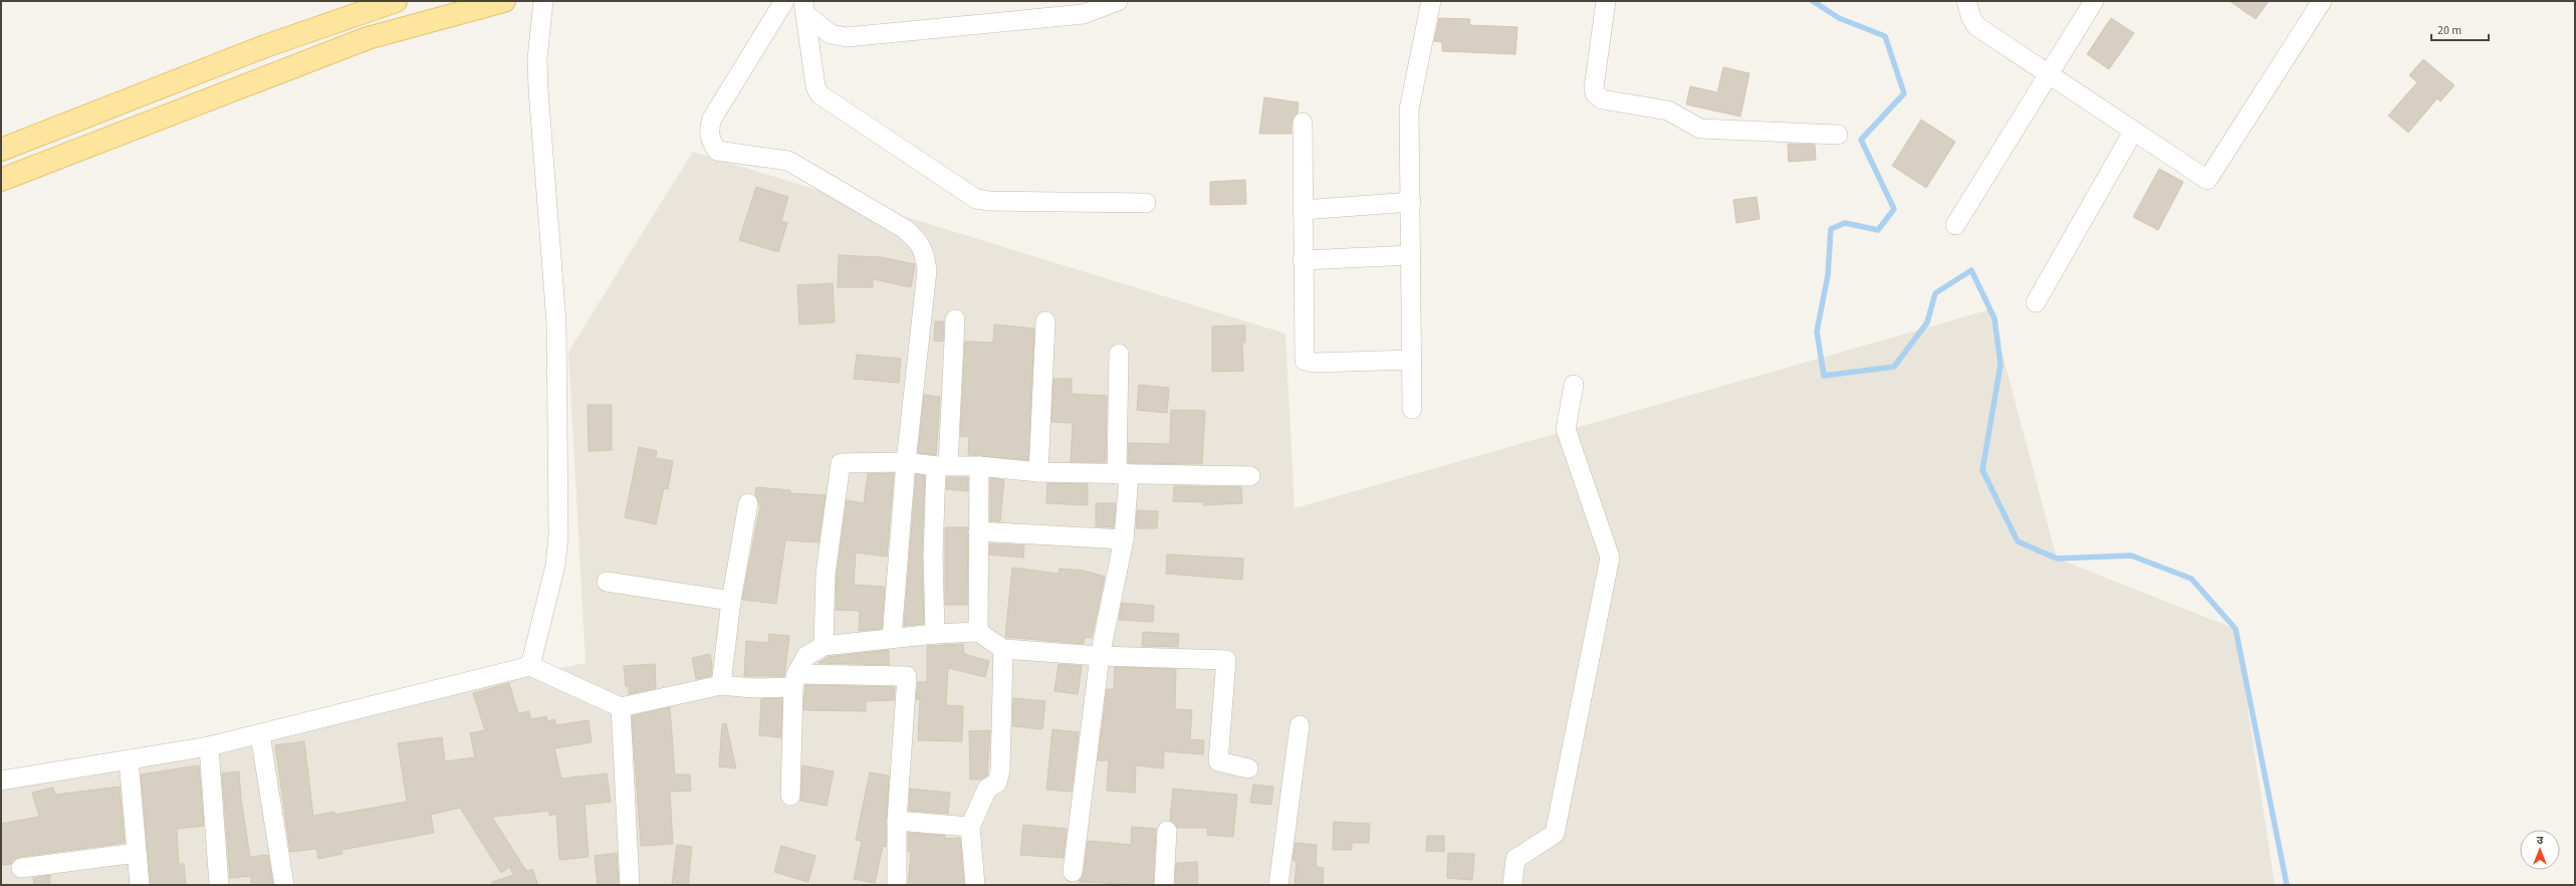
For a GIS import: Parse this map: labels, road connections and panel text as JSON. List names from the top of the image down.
{
  "scale_bar": "20 m",
  "north": "top"
}
